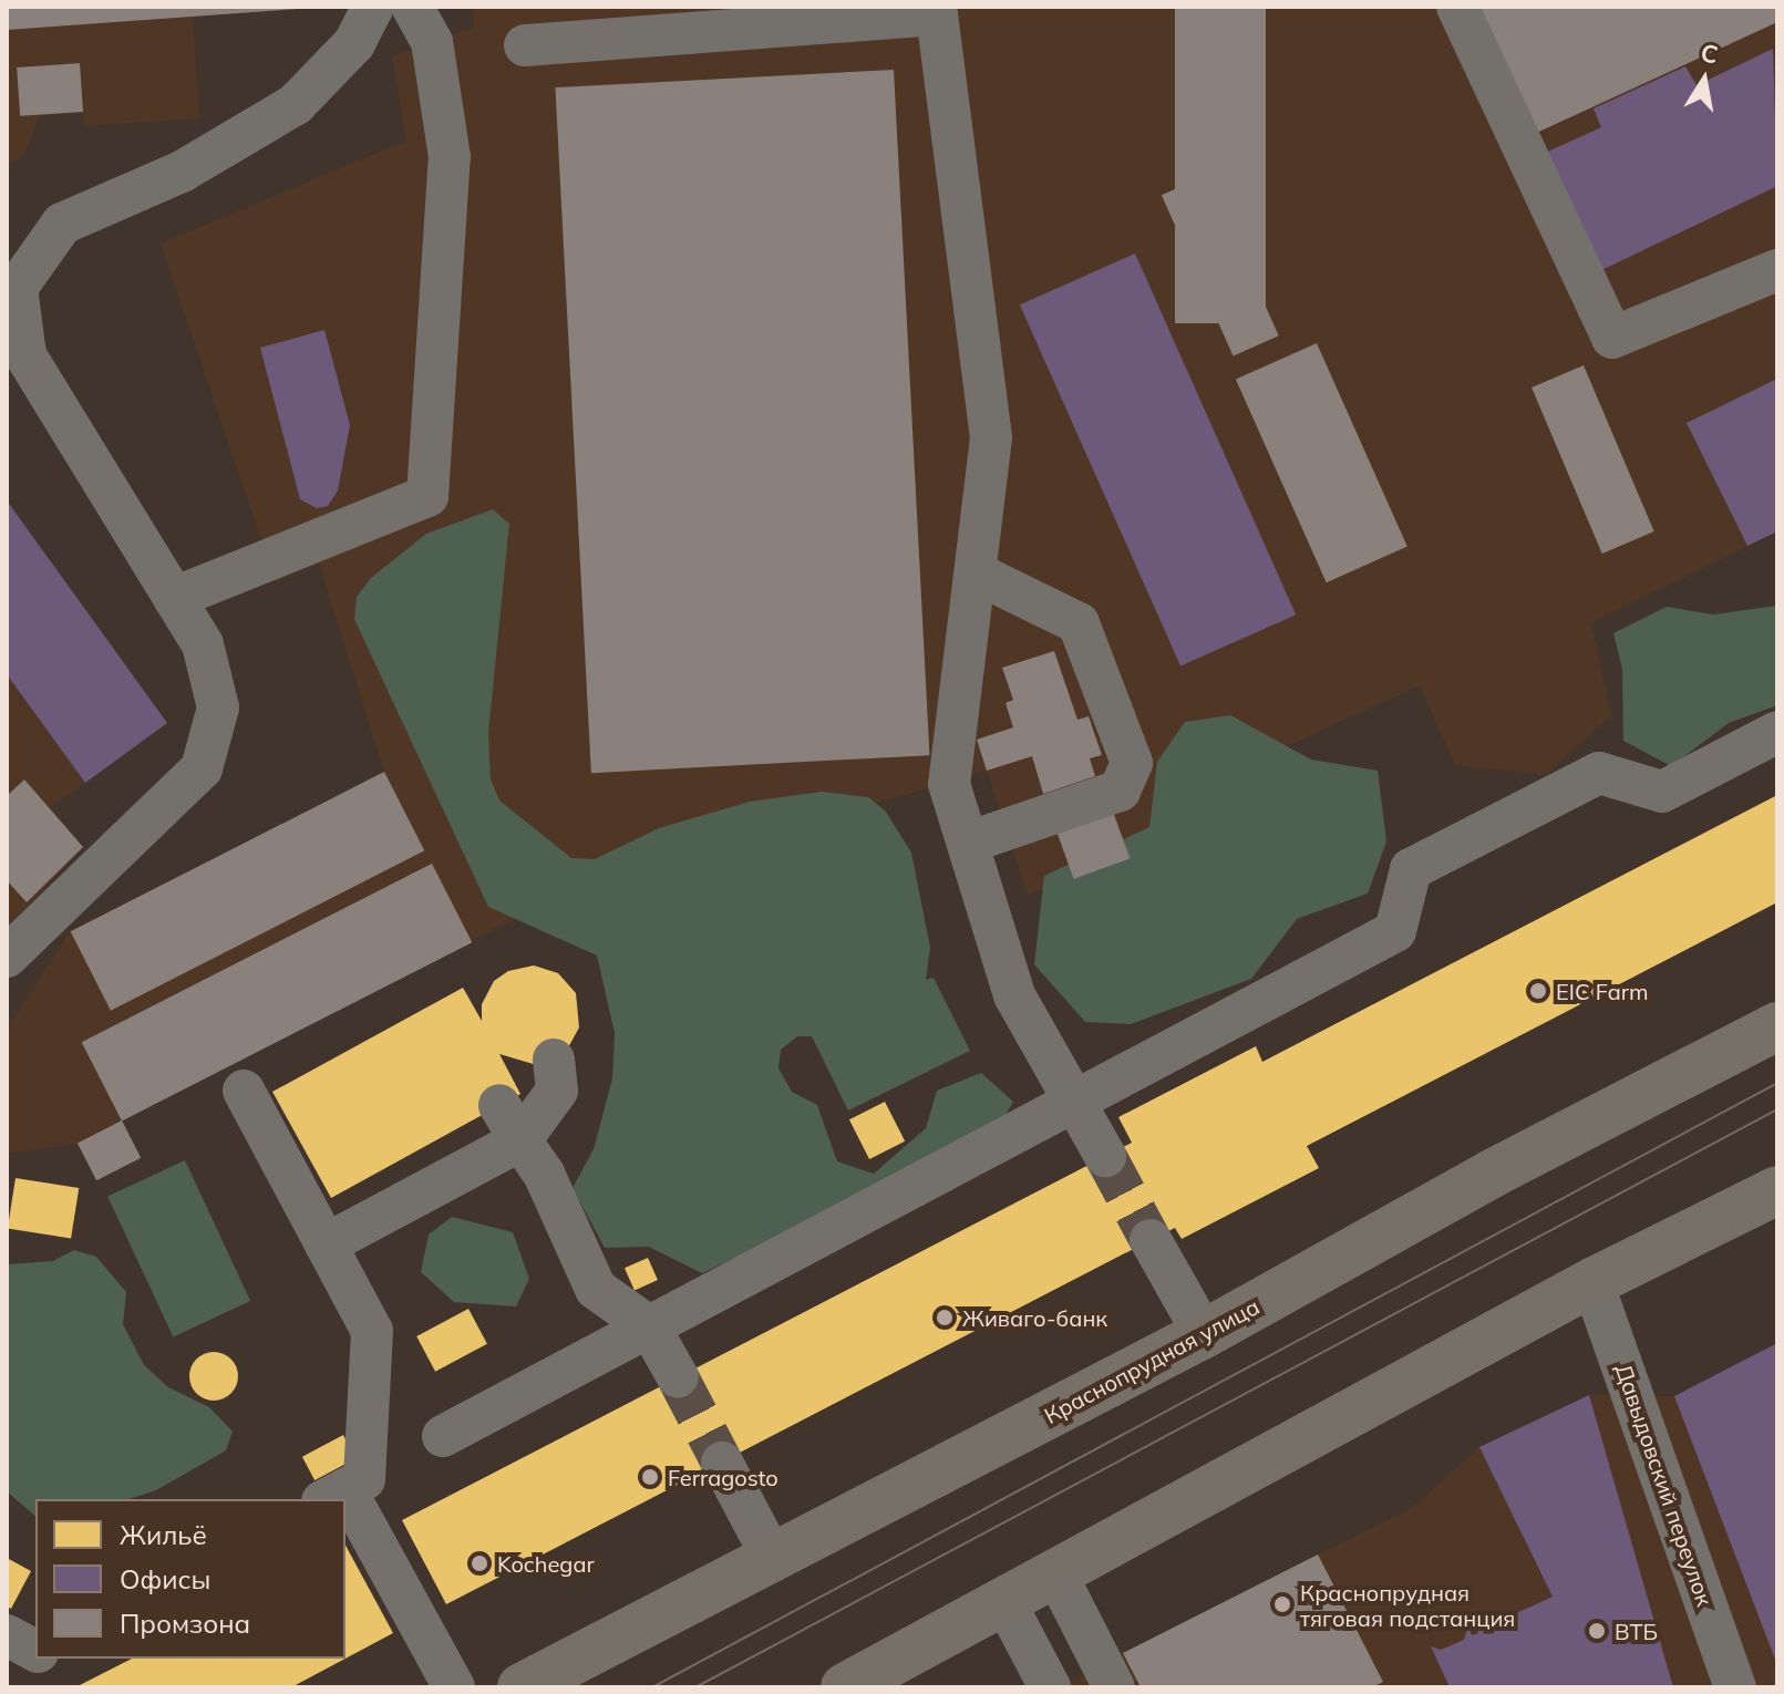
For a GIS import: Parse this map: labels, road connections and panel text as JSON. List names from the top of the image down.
{
  "streets": {
    "main road": ["Краснопрудная улица"],
    "street": ["Давыдовский переулок"]
  },
  "places": [
    "EIC Farm",
    "Живаго-банк",
    "Ferragosto",
    "Kochegar",
    "Краснопрудная тяговая подстанция",
    "ВТБ"
  ],
  "legend": ["Жильё", "Офисы", "Промзона"],
  "north": "top"
}
